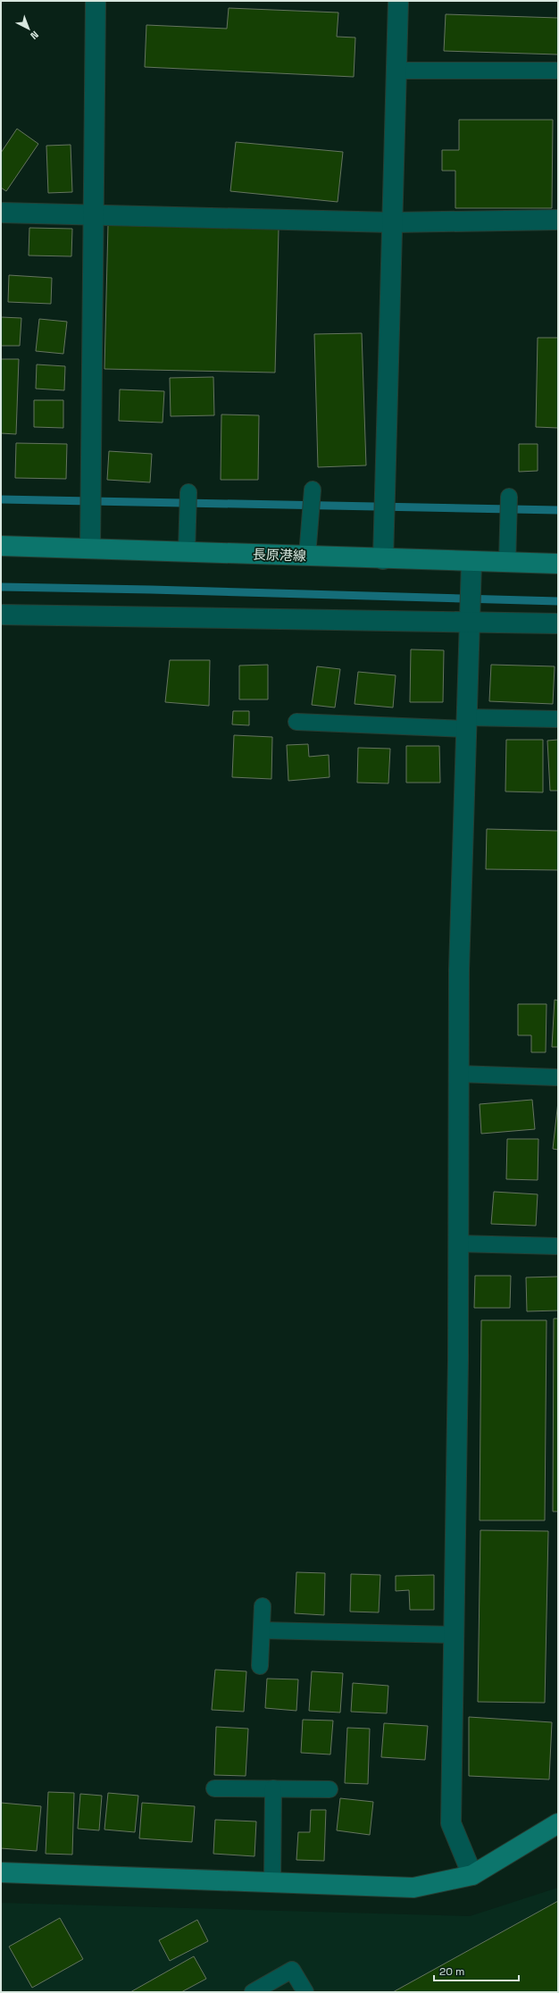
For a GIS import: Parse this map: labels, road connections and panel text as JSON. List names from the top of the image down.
{
  "streets": {
    "main road": ["長原港線"]
  },
  "scale_bar": "20 m",
  "north": "bottom right"
}
